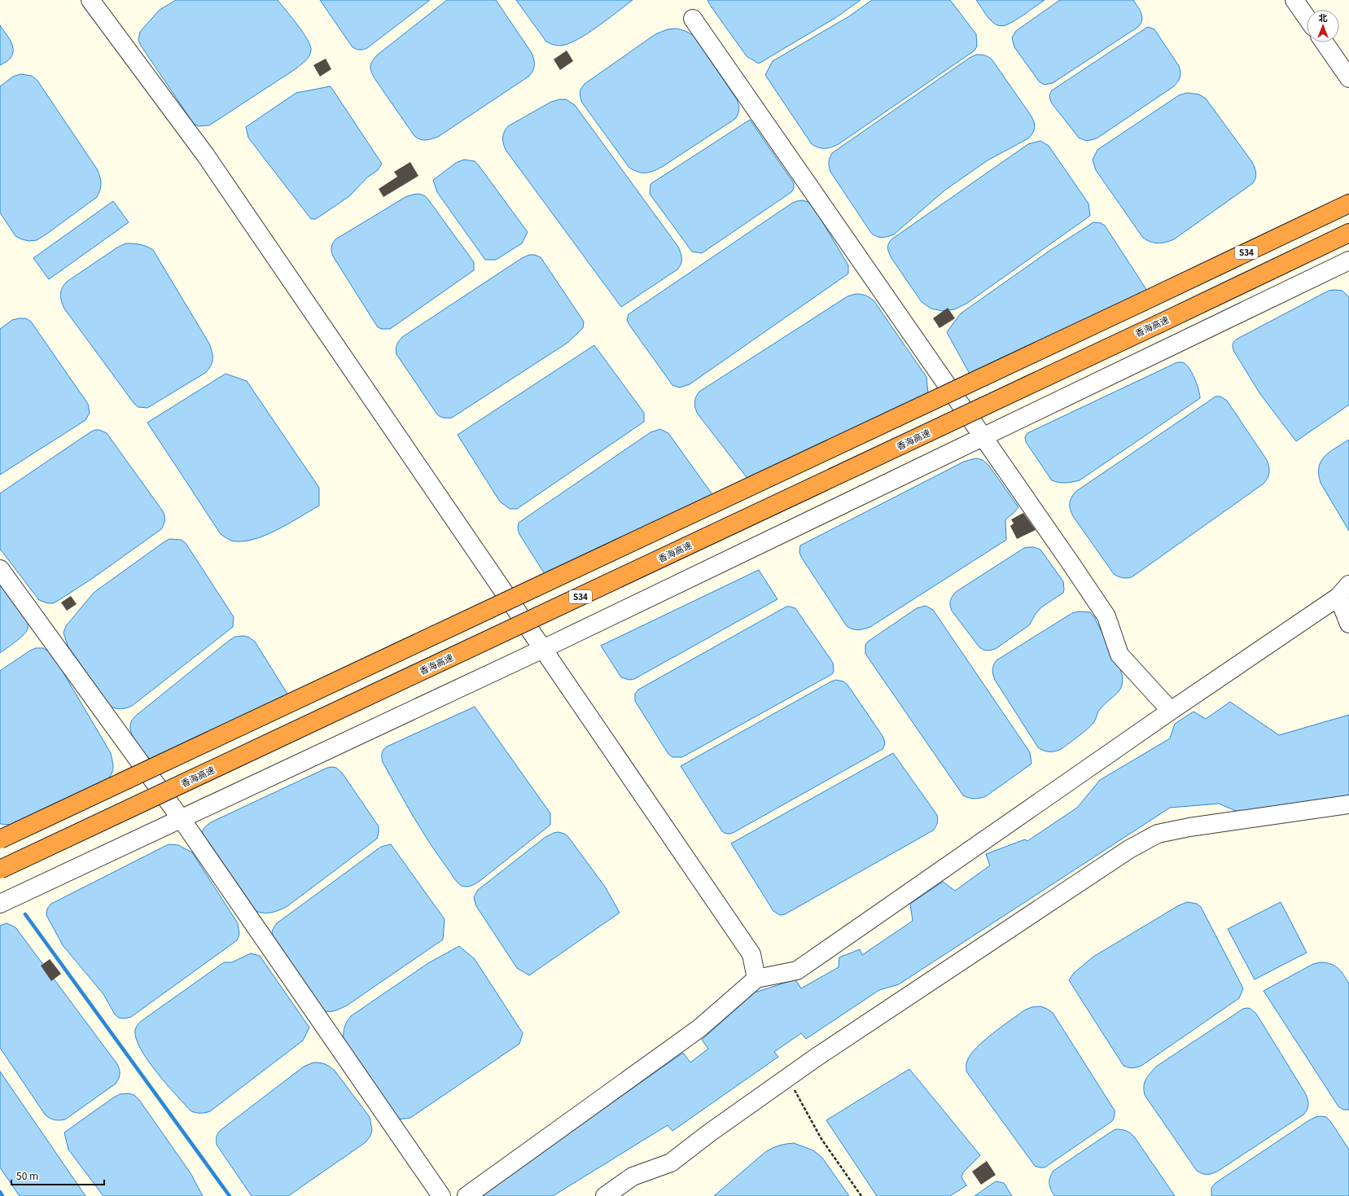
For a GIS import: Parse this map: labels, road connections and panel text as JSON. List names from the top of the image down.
{
  "streets": {
    "highway": ["S34", "香海高速"]
  },
  "scale_bar": "50 m",
  "north": "top"
}
